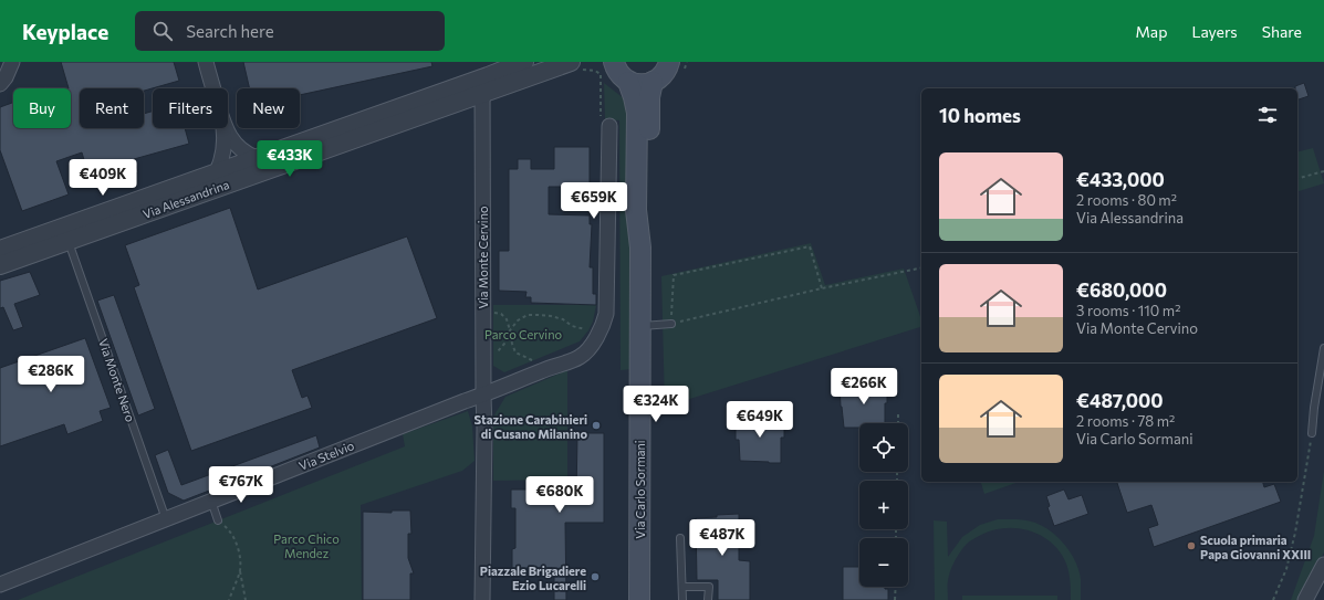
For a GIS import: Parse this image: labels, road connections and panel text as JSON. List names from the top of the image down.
{
  "streets": {
    "main road": ["Via Carlo Sormani"],
    "street": ["Via Alessandrina", "Via Monte Cervino", "Via Stelvio"],
    "lane": ["Via Monte Nero"]
  },
  "crossings": [
    ["Via Alessandrina", "Via Monte Cervino"],
    ["Via Alessandrina", "Via Monte Nero"],
    ["Via Monte Cervino", "Via Stelvio"],
    ["Via Monte Nero", "Via Stelvio"]
  ],
  "parks": ["Parco Cervino", "Parco Chico Mendez"],
  "places": ["Stazione Carabinieri di Cusano Milanino", "Scuola primaria Papa Giovanni XXIII", "Piazzale Brigadiere Ezio Lucarelli"],
  "page": {
    "header": "Keyplace",
    "search": "Search here",
    "nav": ["Map", "Layers", "Share"],
    "chip": [
      "Buy",
      "Rent",
      "Filters",
      "New"
    ],
    "heading": "10 homes",
    "price": [
      "€433K",
      "€409K",
      "€659K",
      "€286K",
      "€266K",
      "€324K",
      "€649K",
      "€767K",
      "€680K",
      "€487K"
    ],
    "list": [
      {
        "name": "€433,000",
        "note": "2 rooms · 80 m² · Via Alessandrina"
      },
      {
        "name": "€680,000",
        "note": "3 rooms · 110 m² · Via Monte Cervino"
      },
      {
        "name": "€487,000",
        "note": "2 rooms · 78 m² · Via Carlo Sormani"
      }
    ],
    "map_buttons": ["+", "−"]
  }
}
